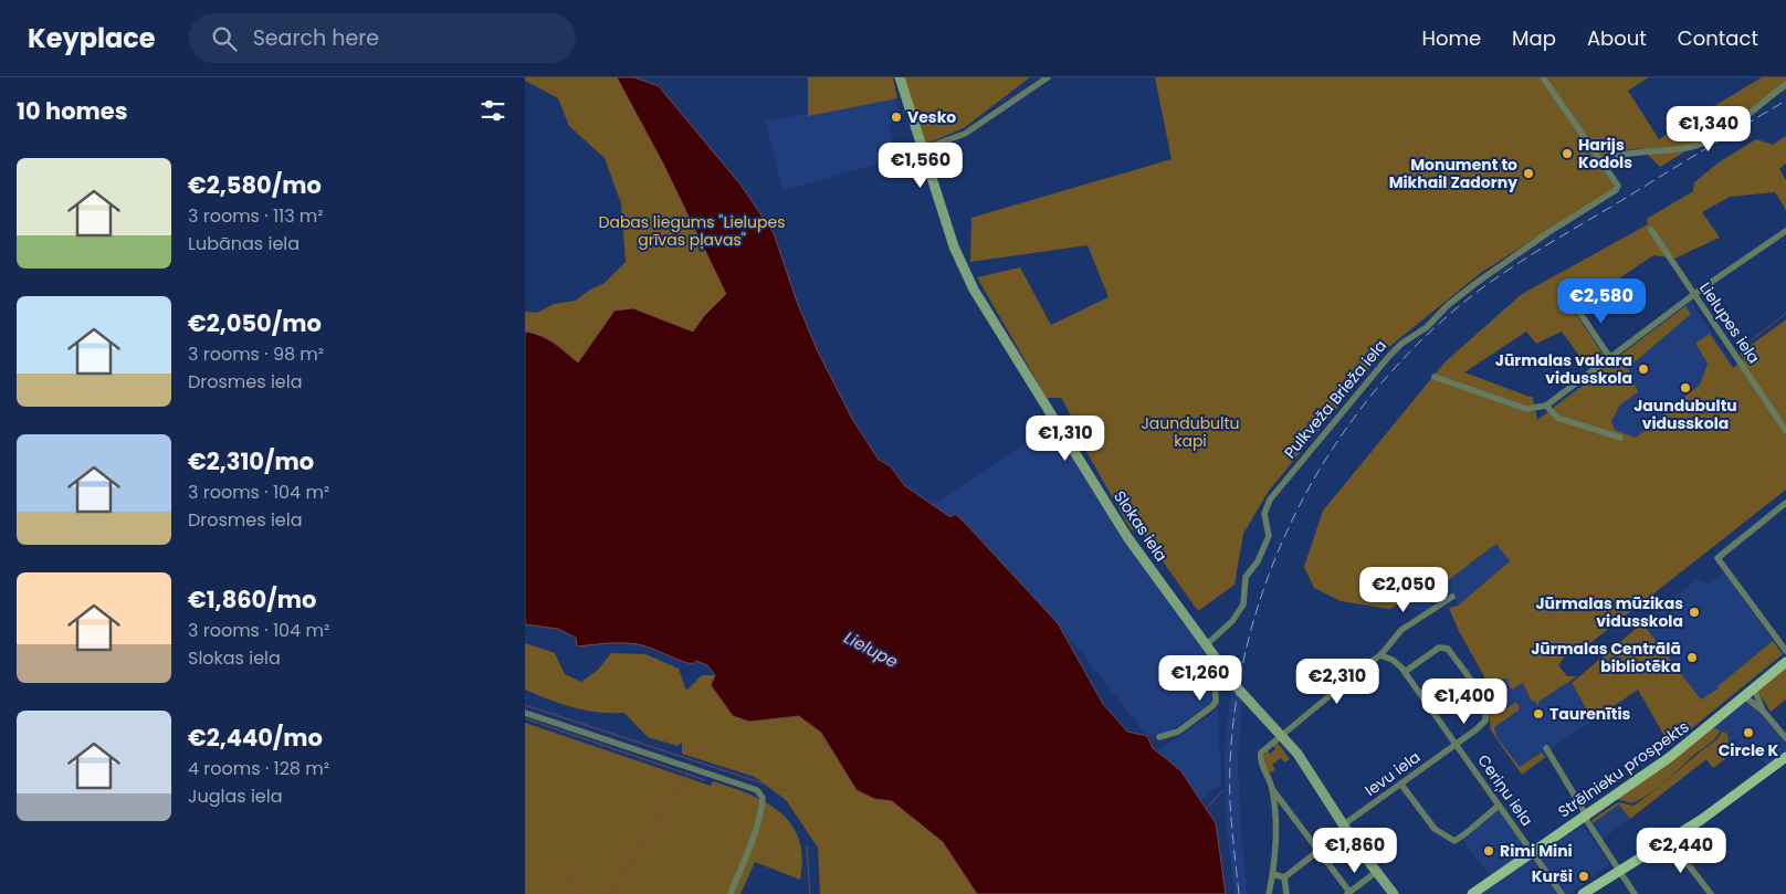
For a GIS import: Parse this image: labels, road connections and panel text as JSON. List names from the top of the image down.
{
  "streets": {
    "main road": ["Slokas iela", "Strēlnieku prospekts"],
    "street": [
      "Lielupes iela",
      "Pulkveža Brieža iela",
      "Ievu iela",
      "Ceriņu iela"
    ]
  },
  "crossings": [
    ["Pulkveža Brieža iela", "Slokas iela"],
    ["Slokas iela", "Ievu iela"],
    ["Strēlnieku prospekts", "Ceriņu iela"],
    ["Ievu iela", "Ceriņu iela"]
  ],
  "water": ["Lielupe"],
  "parks": ["Dabas liegums \"Lielupes grīvas pļavas\"", "Jaundubultu kapi"],
  "places": [
    "Vesko",
    "Harijs Kodols",
    "Monument to Mikhail Zadorny",
    "Jūrmalas vakara vidusskola",
    "Jaundubultu vidusskola",
    "Jūrmalas mūzikas vidusskola",
    "Jūrmalas Centrālā bibliotēka",
    "Taurenītis",
    "Circle K",
    "Rimi Mini",
    "Kurši"
  ],
  "page": {
    "header": "Keyplace",
    "search": "Search here",
    "nav": [
      "Home",
      "Map",
      "About",
      "Contact"
    ],
    "heading": "10 homes",
    "price": [
      "€1,340",
      "€1,560",
      "€2,580",
      "€1,310",
      "€2,050",
      "€1,260",
      "€2,310",
      "€1,400",
      "€1,860",
      "€2,440"
    ],
    "list": [
      {
        "name": "€2,580/mo",
        "note": "3 rooms · 113 m² · Lubānas iela"
      },
      {
        "name": "€2,050/mo",
        "note": "3 rooms · 98 m² · Drosmes iela"
      },
      {
        "name": "€2,310/mo",
        "note": "3 rooms · 104 m² · Drosmes iela"
      },
      {
        "name": "€1,860/mo",
        "note": "3 rooms · 104 m² · Slokas iela"
      },
      {
        "name": "€2,440/mo",
        "note": "4 rooms · 128 m² · Juglas iela"
      }
    ]
  }
}
